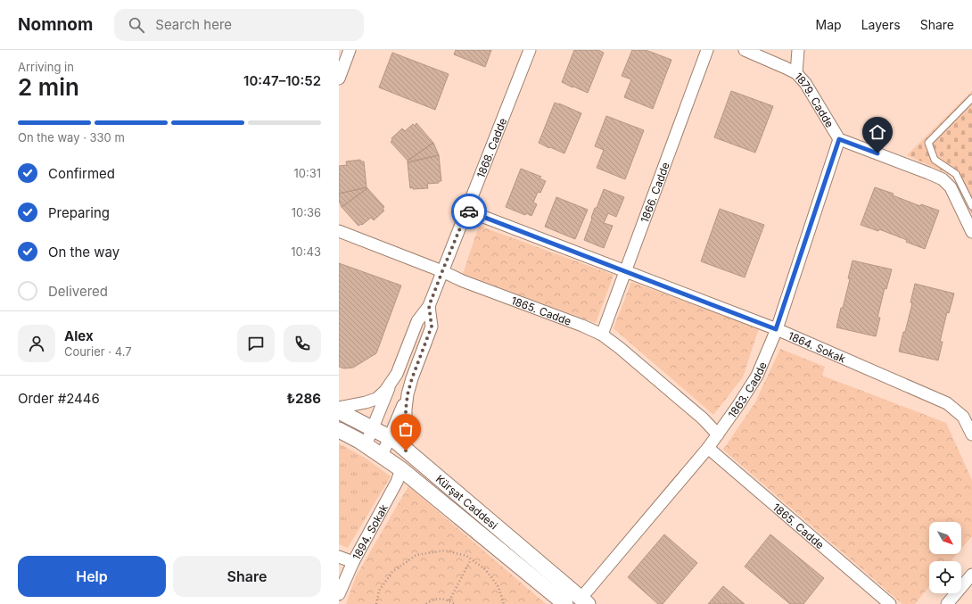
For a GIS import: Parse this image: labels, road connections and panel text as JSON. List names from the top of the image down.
{
  "streets": {
    "street": [
      "1879. Cadde",
      "1868. Cadde",
      "1866. Cadde",
      "1865. Cadde",
      "1864. Sokak",
      "1863. Cadde",
      "Kürşat Caddesi",
      "1894. Sokak"
    ]
  },
  "crossings": [
    ["1879. Cadde", "1863. Cadde"],
    ["1868. Cadde", "1865. Cadde"],
    ["1868. Cadde", "1864. Sokak"],
    ["1868. Cadde", "Kürşat Caddesi"],
    ["1866. Cadde", "1865. Cadde"],
    ["1866. Cadde", "1864. Sokak"],
    ["1865. Cadde", "1863. Cadde"],
    ["1864. Sokak", "1863. Cadde"],
    ["1863. Cadde", "Kürşat Caddesi"],
    ["Kürşat Caddesi", "1894. Sokak"]
  ],
  "north": "bottom right",
  "page": {
    "header": "Nomnom",
    "search": "Search here",
    "nav": ["Map", "Layers", "Share"],
    "heading": ["2 min", "Arriving in", "10:47–10:52"],
    "panel": [
      "Alex",
      "Courier · 4.7",
      "Order #2446",
      "₺286"
    ],
    "bar": "On the way · 330 m",
    "list": [
      ["Confirmed", "10:31"],
      ["Preparing", "10:36"],
      ["On the way", "10:43"],
      "Delivered"
    ],
    "buttons": ["Help", "Share"]
  }
}
